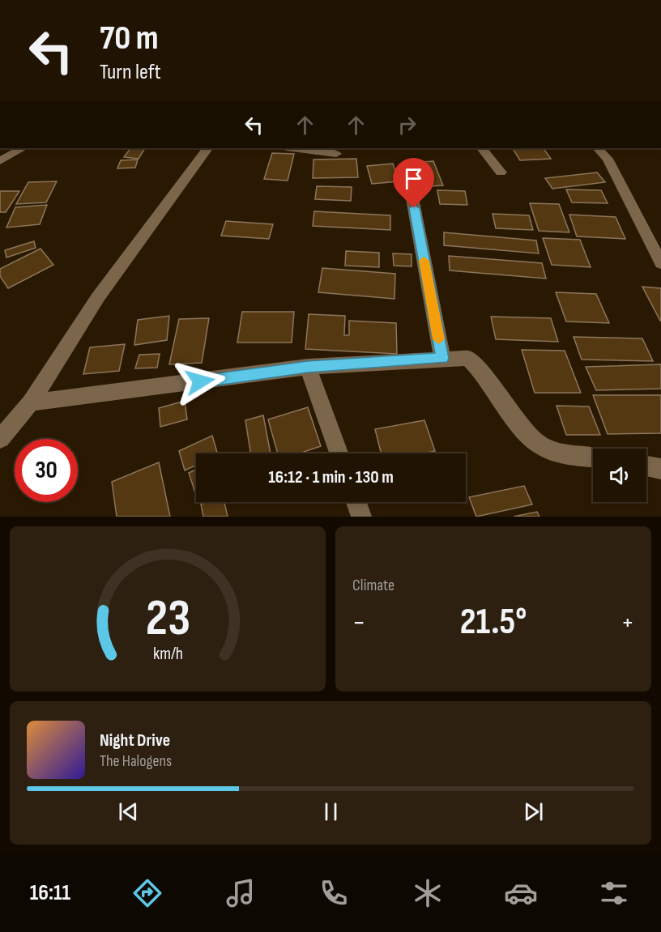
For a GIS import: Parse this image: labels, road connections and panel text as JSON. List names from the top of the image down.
{
  "page": {
    "turn": ["70 m", "Turn left"],
    "limit": "30",
    "trip": "16:12 · 1 min · 130 m",
    "tile": "Climate",
    "heat": ["−", "21.5°", "+"],
    "song": ["Night Drive", "The Halogens"],
    "tabs": "16:11",
    "gauge": ["23", "km/h"]
  }
}
